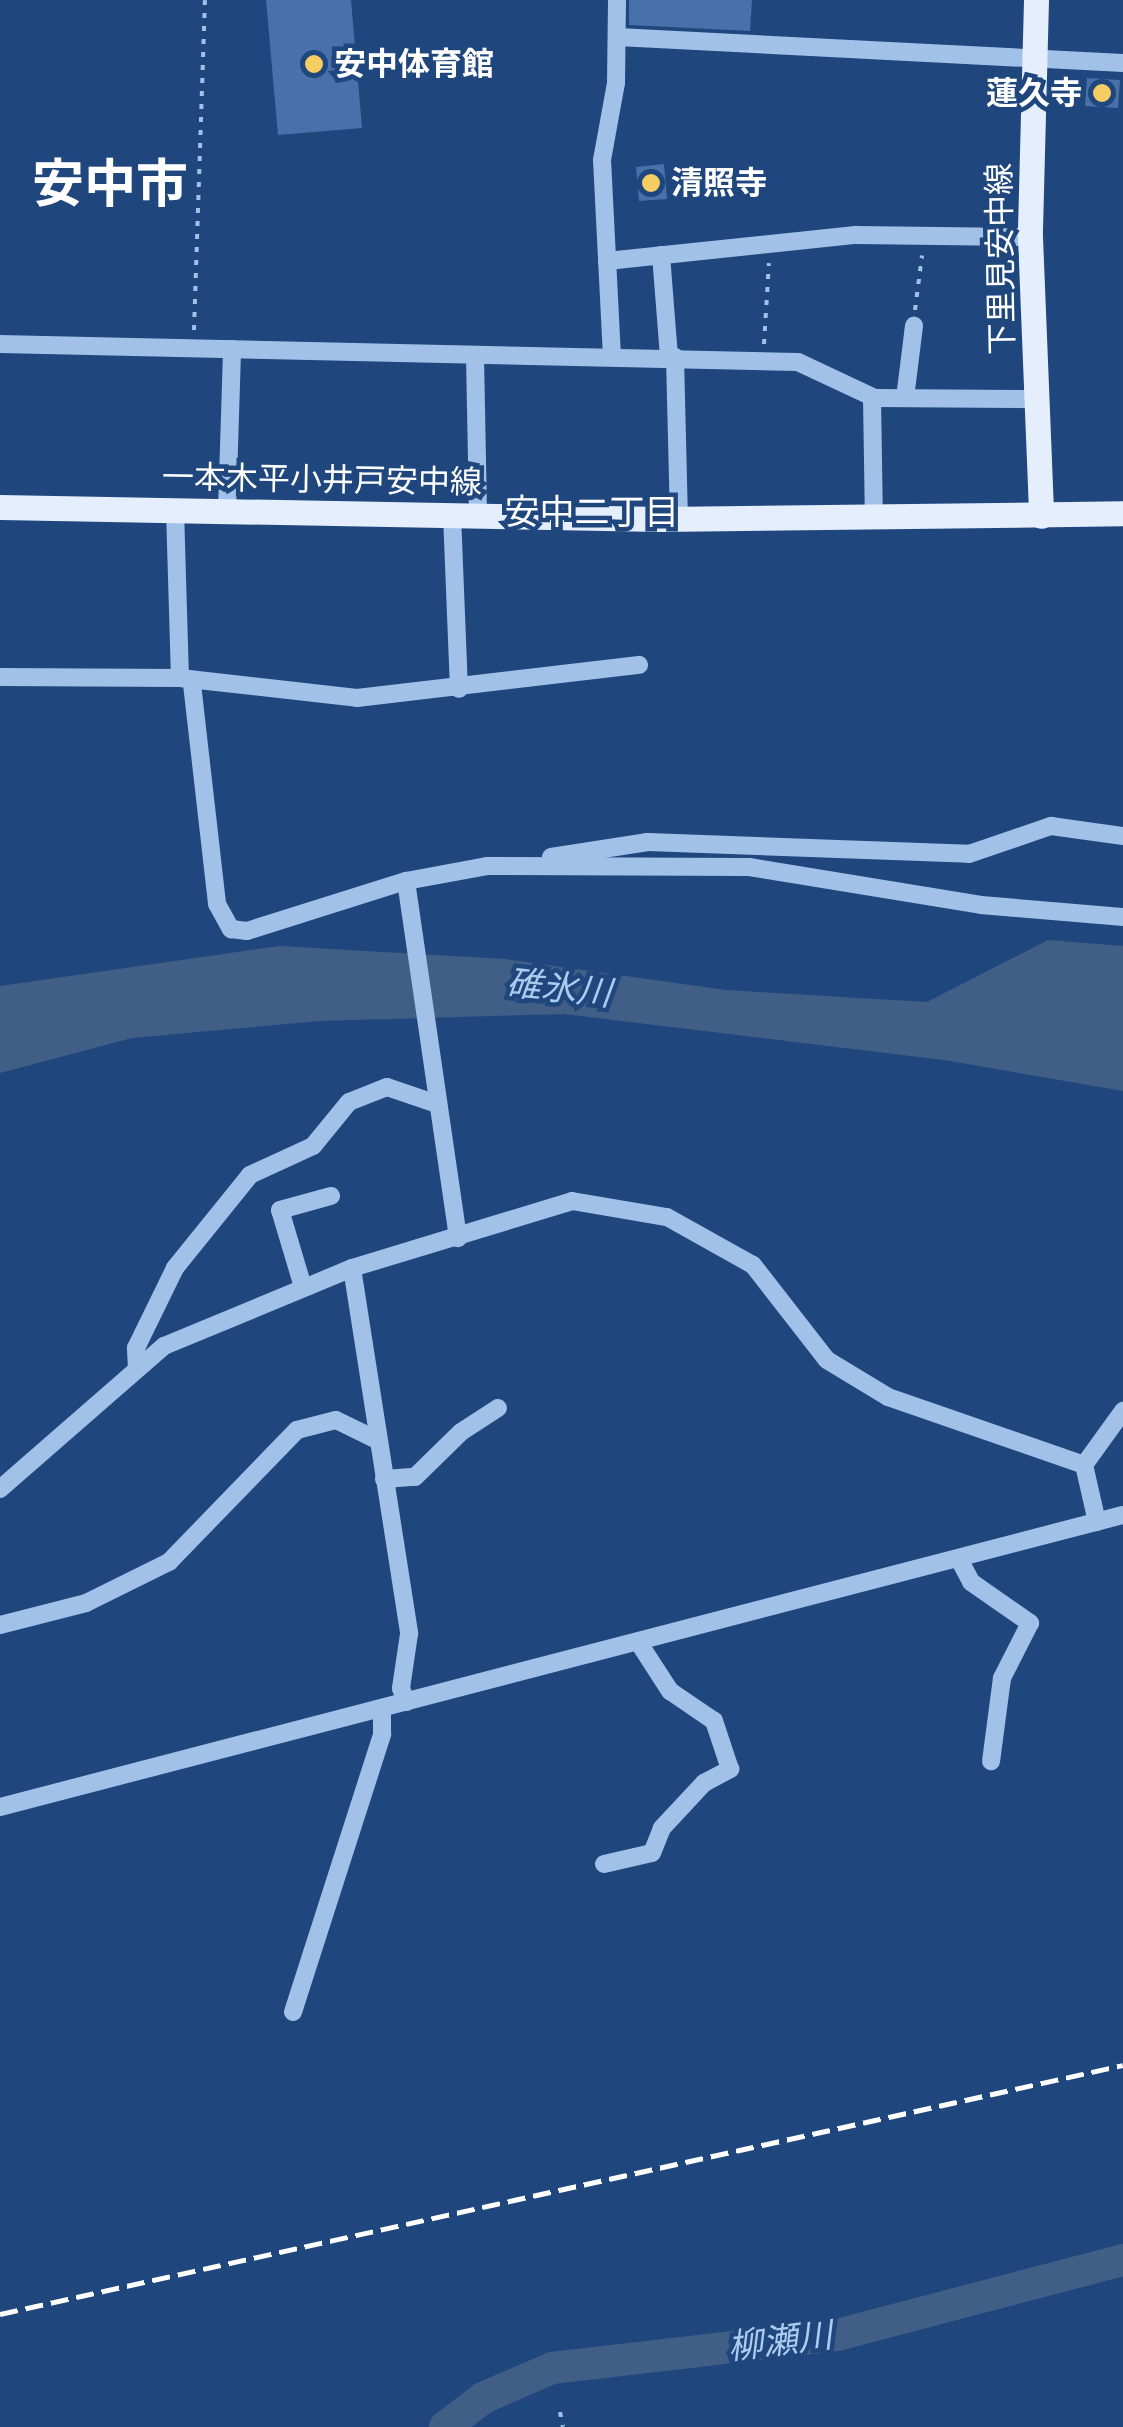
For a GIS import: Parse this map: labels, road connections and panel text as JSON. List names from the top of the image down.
{
  "streets": {
    "main road": ["下里見安中線", "一本木平小井戸安中線"]
  },
  "crossings": [
    ["下里見安中線", "一本木平小井戸安中線"]
  ],
  "districts": ["安中市", "安中二丁目"],
  "water": ["碓氷川", "柳瀬川"],
  "places": ["安中体育館", "蓮久寺", "清照寺"]
}
